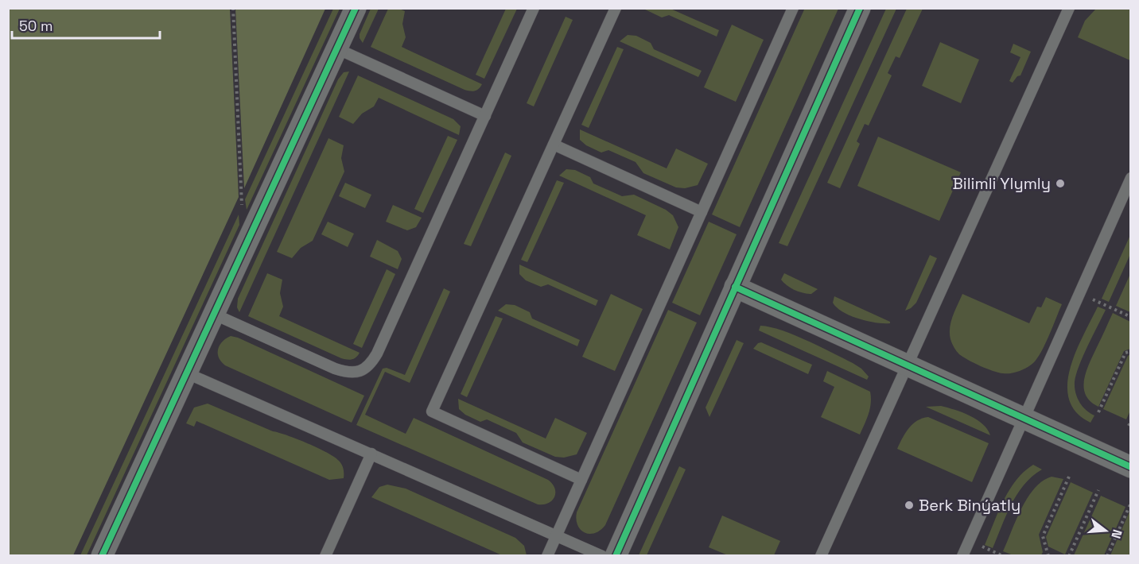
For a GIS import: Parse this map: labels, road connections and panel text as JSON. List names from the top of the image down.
{
  "places": ["Bilimli Ylymly", "Berk Binýatly"],
  "scale_bar": "50 m",
  "north": "right"
}
